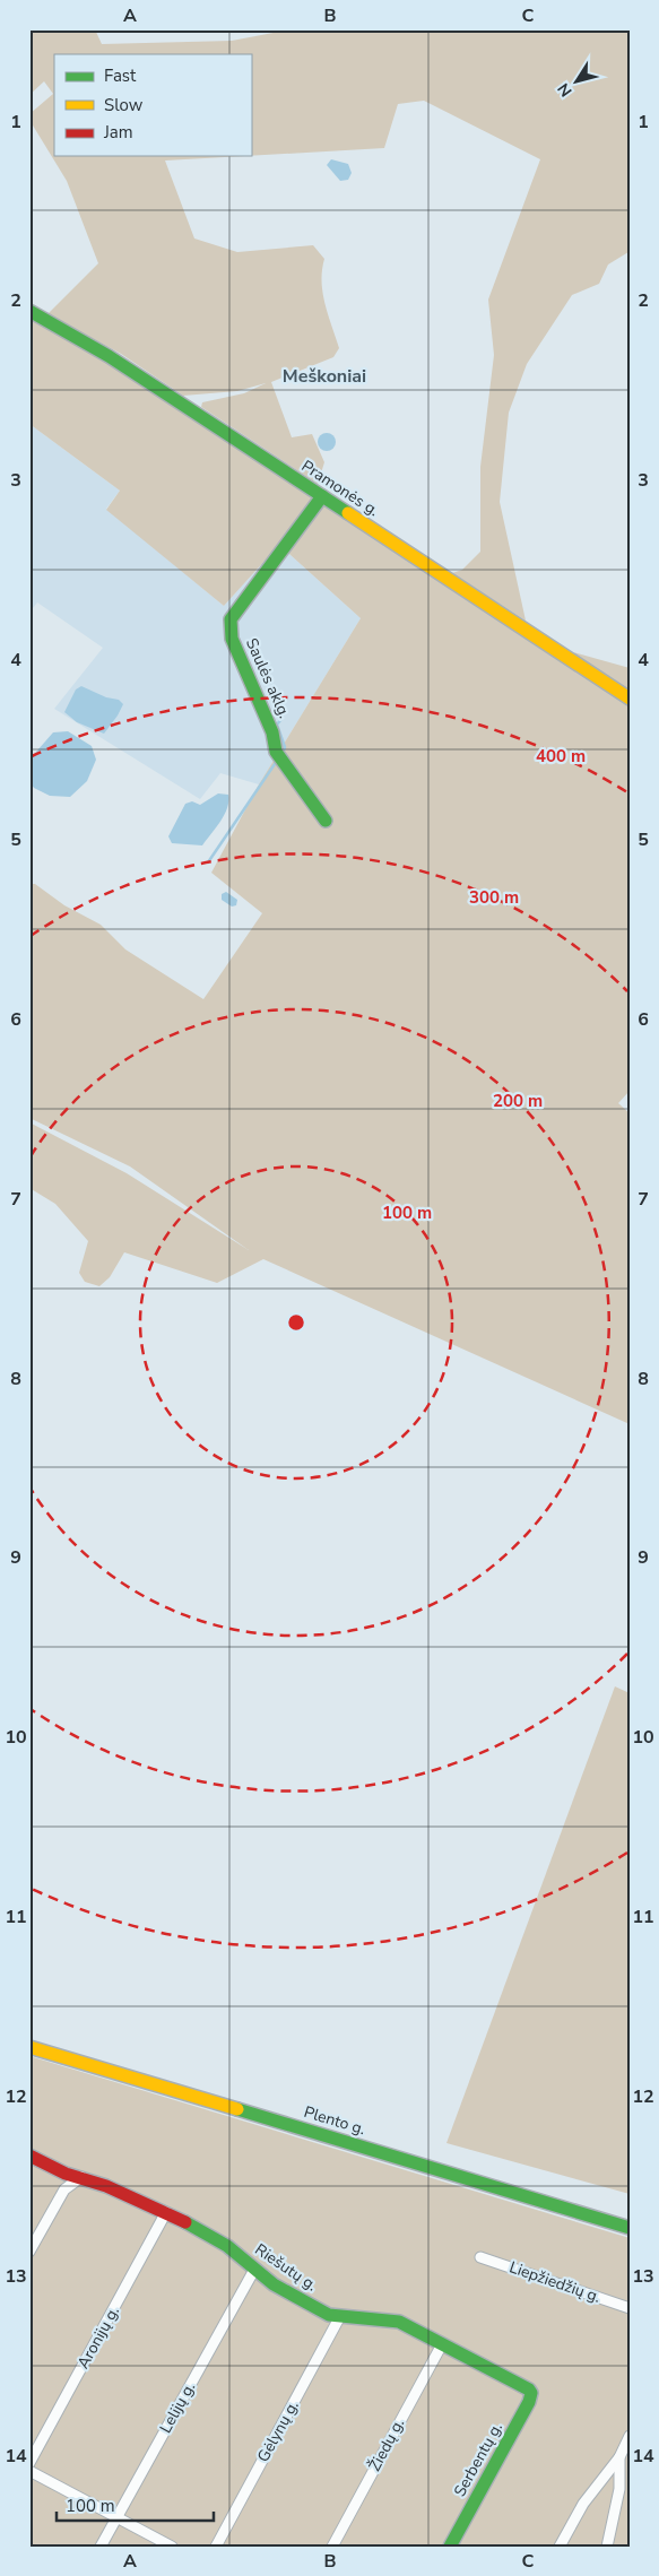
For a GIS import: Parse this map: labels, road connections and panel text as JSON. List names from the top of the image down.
{
  "streets": {
    "main road": [
      "Pramonės g.",
      "Saulės aklg.",
      "Plento g.",
      "Riešutų g.",
      "Serbentų g."
    ],
    "street": [
      "Liepžiedžių g.",
      "Aronijų g.",
      "Lelijų g.",
      "Gėlynų g.",
      "Žiedų g."
    ]
  },
  "crossings": [
    ["Pramonės g.", "Saulės aklg."],
    ["Riešutų g.", "Aronijų g."],
    ["Riešutų g.", "Lelijų g."],
    ["Riešutų g.", "Gėlynų g."],
    ["Riešutų g.", "Žiedų g."],
    ["Riešutų g.", "Serbentų g."]
  ],
  "districts": ["Meškoniai"],
  "legend": ["Fast", "Slow", "Jam"],
  "scale_bar": "100 m",
  "north": "bottom left",
  "grid": {
    "columns": ["A", "B", "C"],
    "rows": [
      "1",
      "2",
      "3",
      "4",
      "5",
      "6",
      "7",
      "8",
      "9",
      "10",
      "11",
      "12",
      "13",
      "14"
    ]
  },
  "rings": [
    "400 m",
    "300 m",
    "200 m",
    "100 m"
  ]
}
